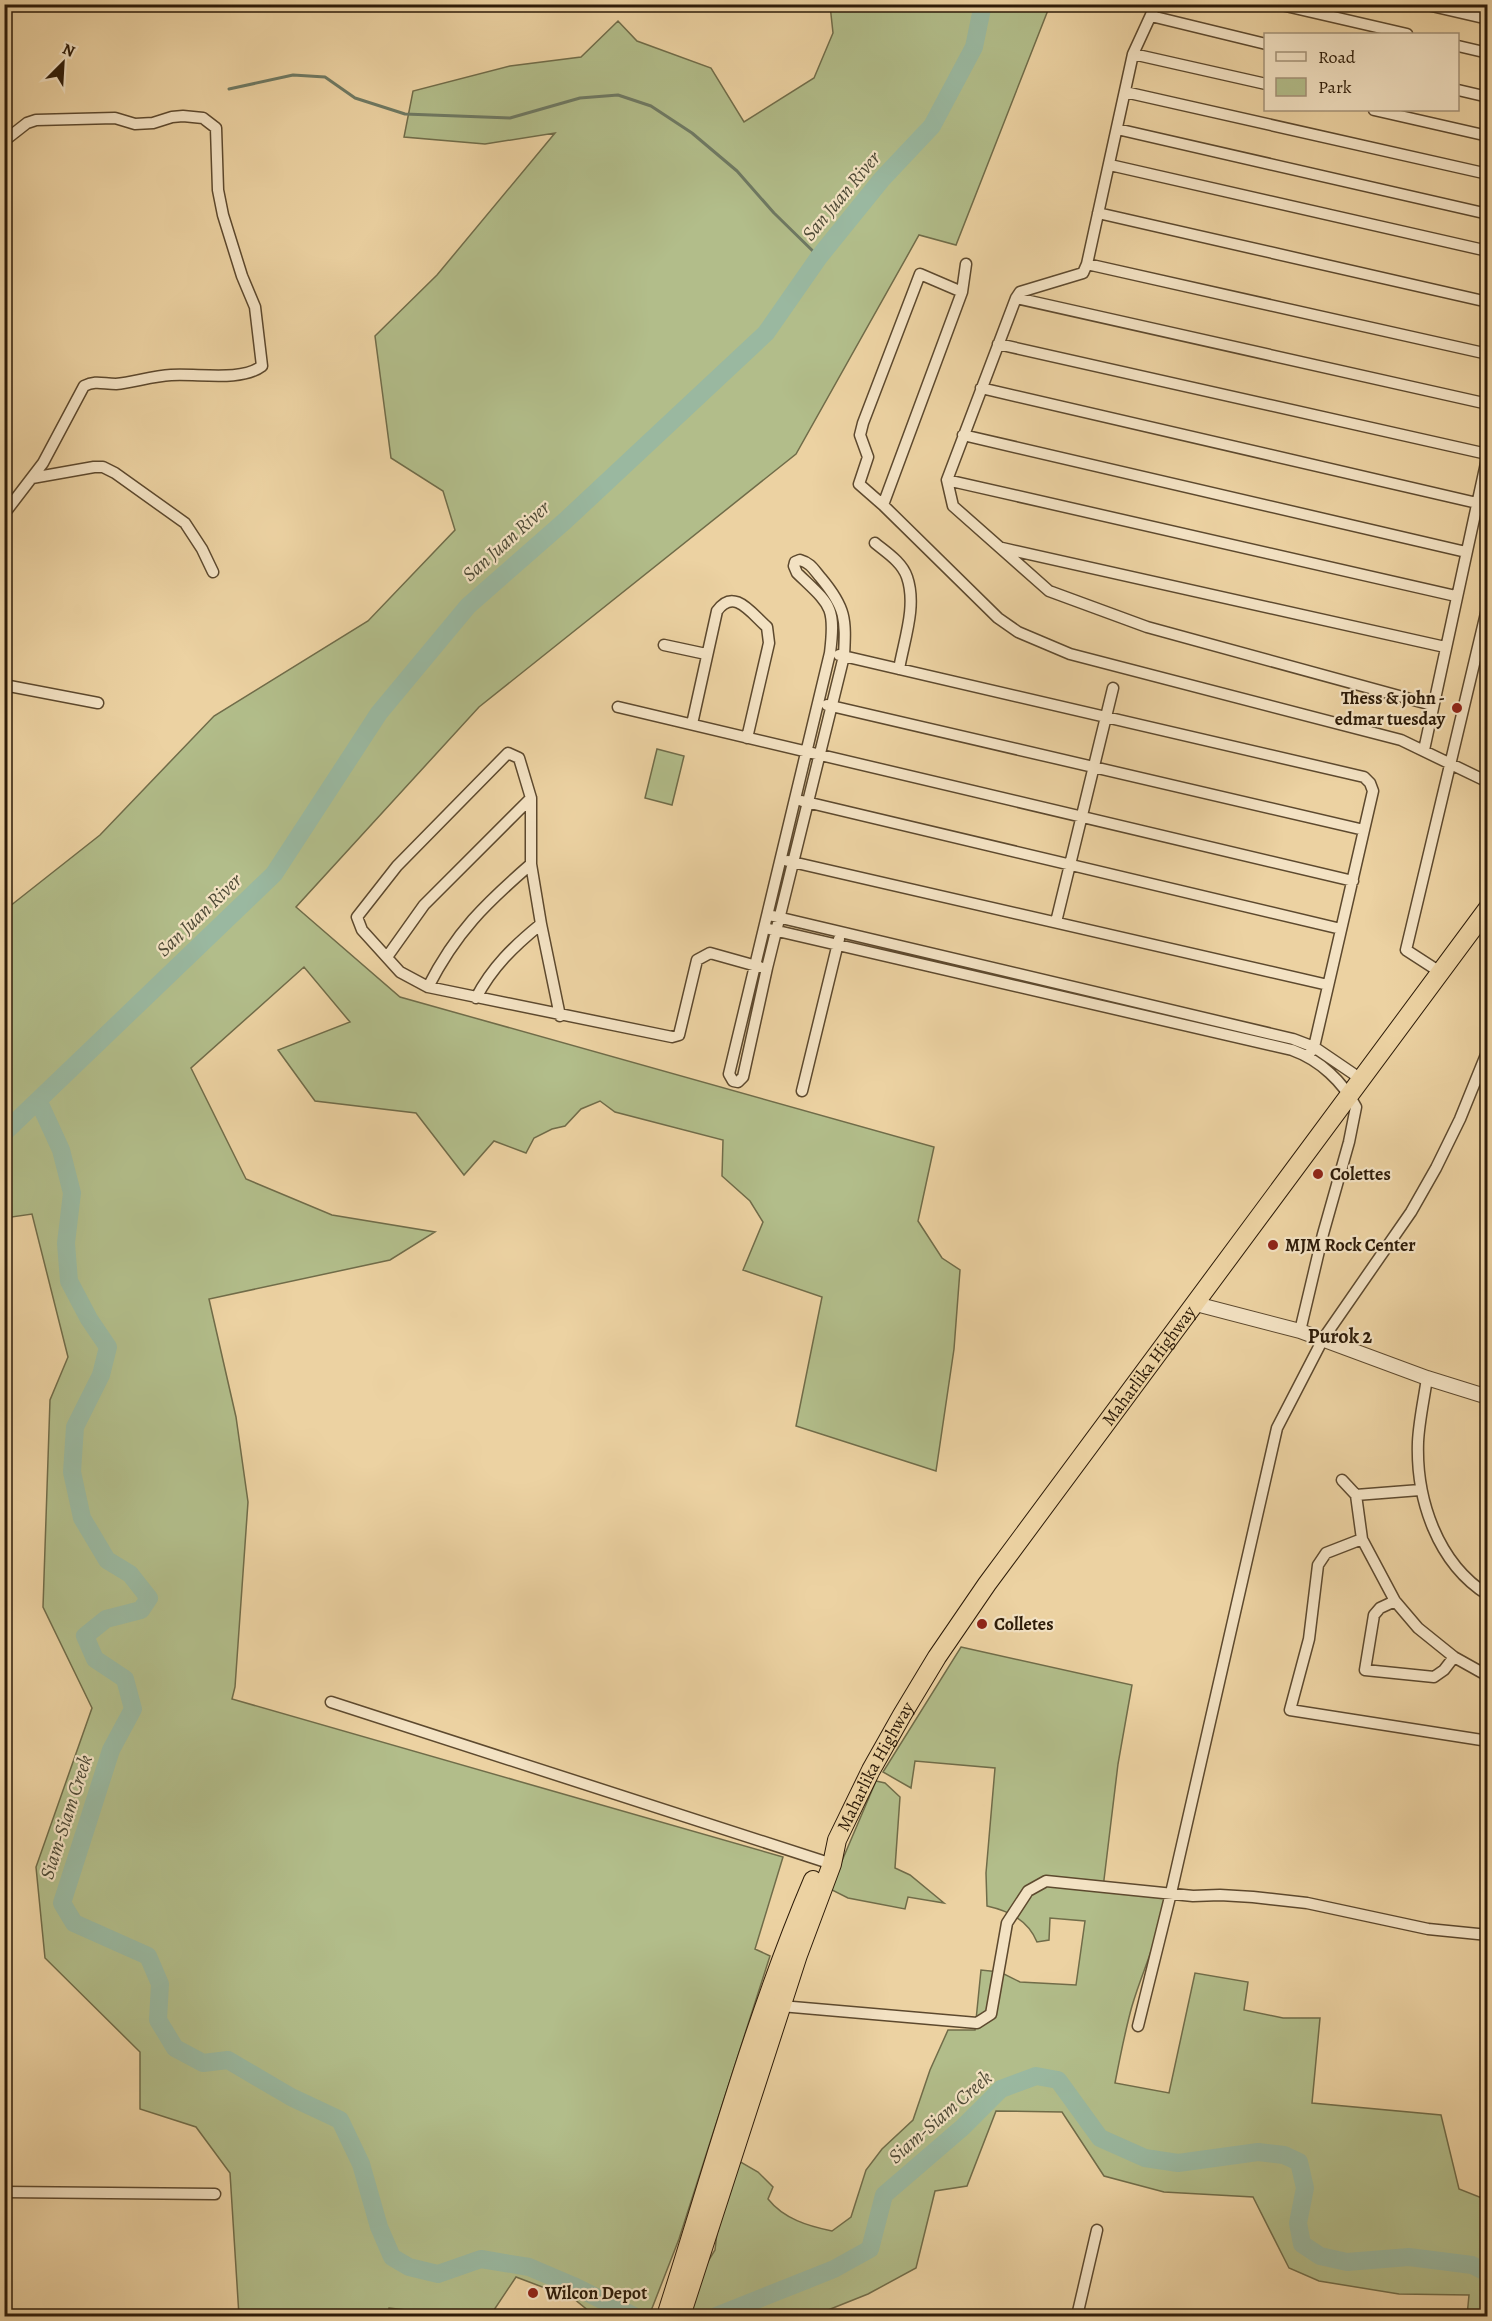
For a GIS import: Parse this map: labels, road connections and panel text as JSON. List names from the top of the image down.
{
  "streets": {
    "highway": ["Maharlika Highway"]
  },
  "districts": ["Purok 2"],
  "water": ["San Juan River", "Siam-Siam Creek"],
  "places": [
    "Thess & john - edmar tuesday",
    "Colettes",
    "MJM Rock Center",
    "Colletes",
    "Wilcon Depot"
  ],
  "legend": ["Road", "Park"],
  "north": "top right"
}
